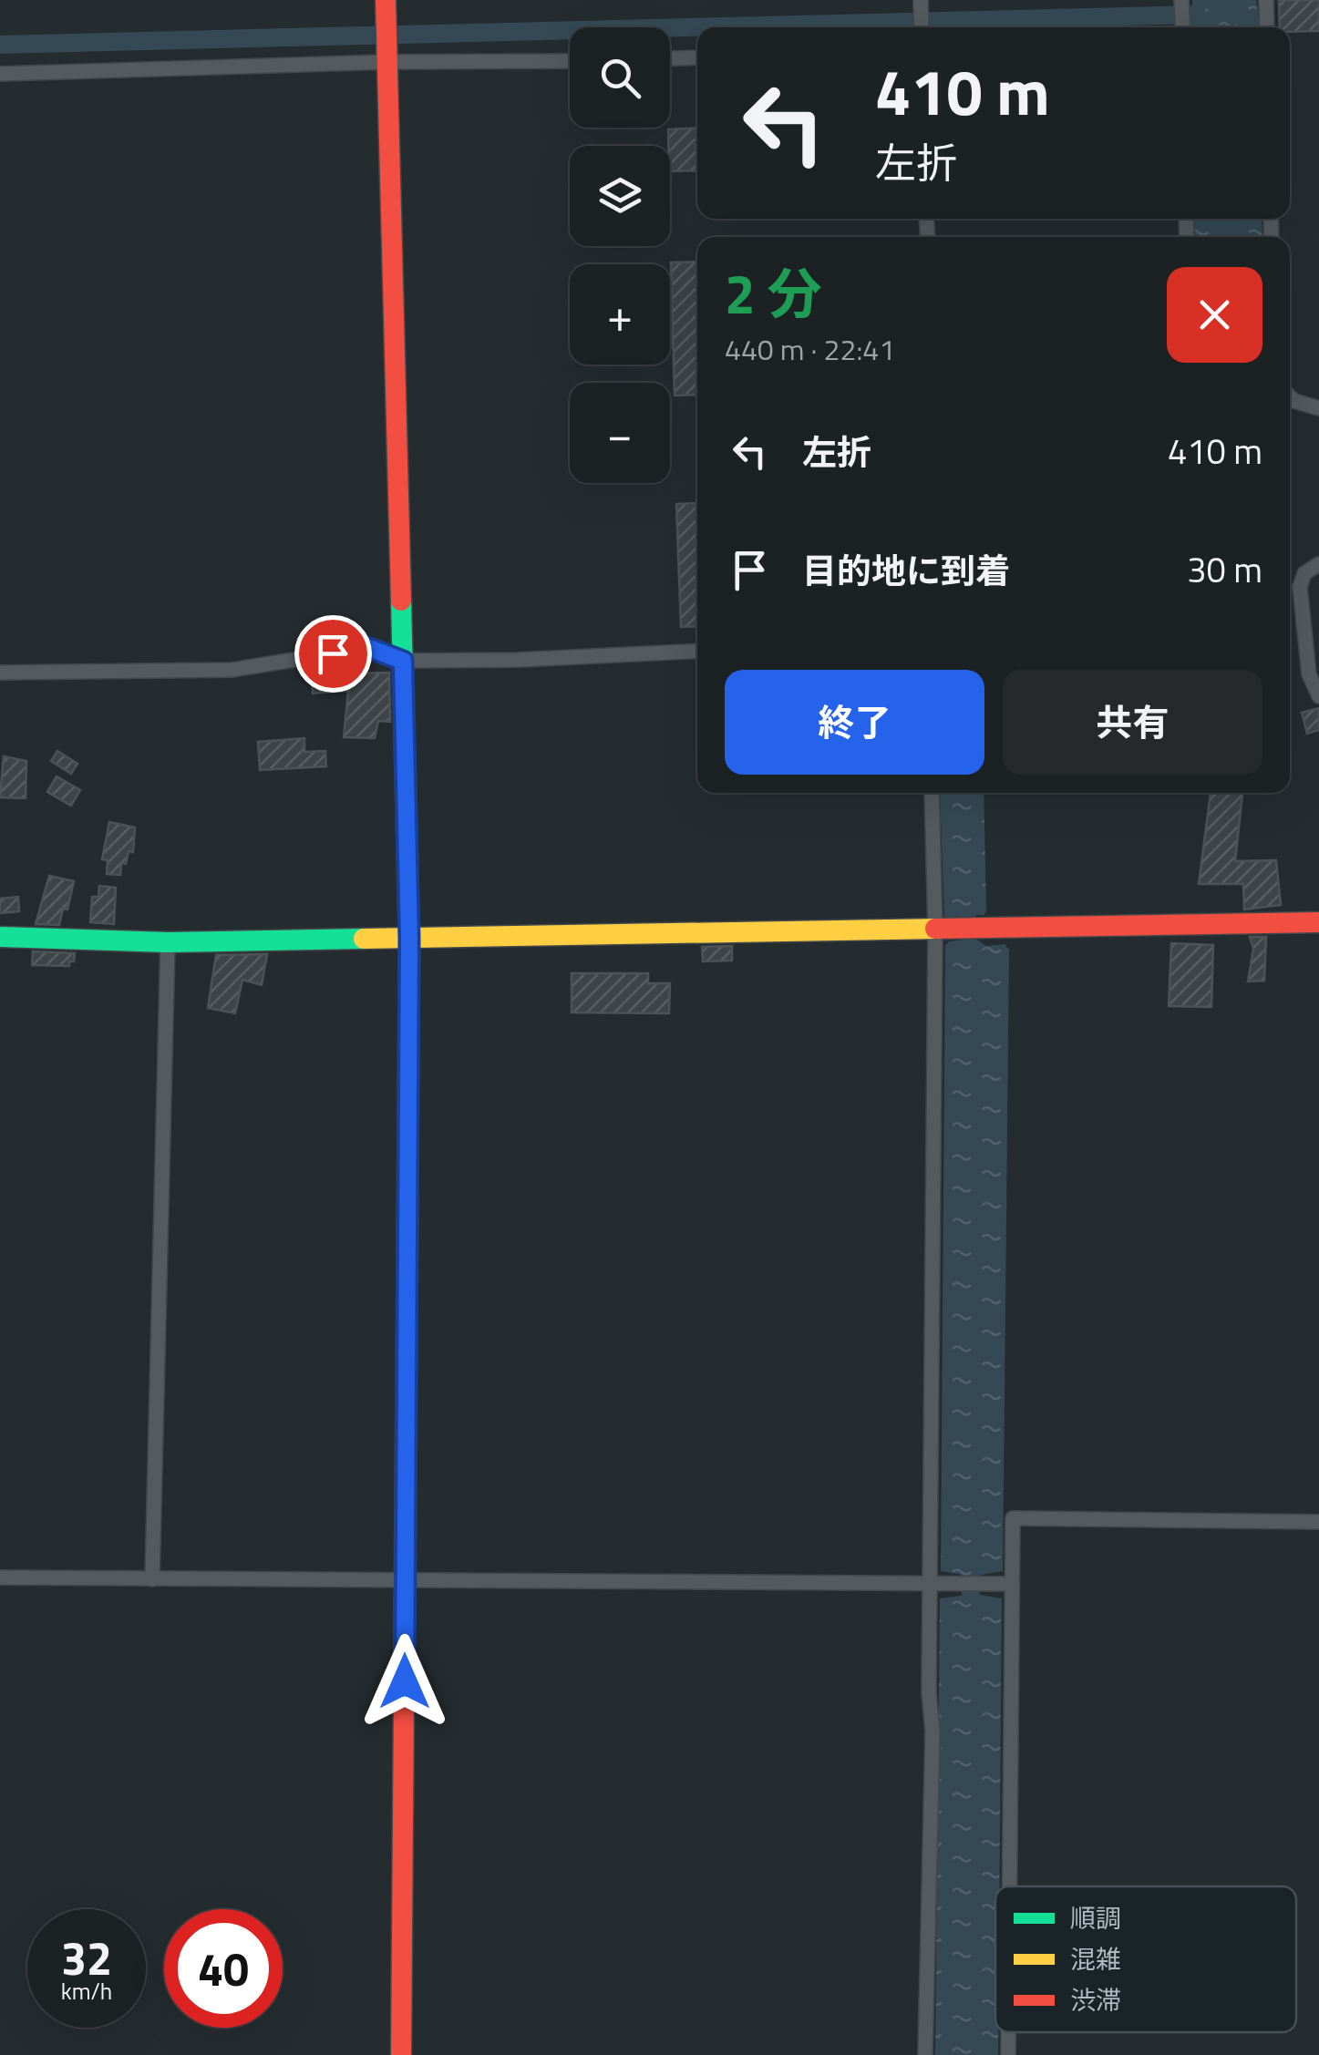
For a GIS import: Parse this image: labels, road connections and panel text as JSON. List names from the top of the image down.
{
  "legend": ["順調", "混雑", "渋滞"],
  "page": {
    "map_buttons": ["+", "−"],
    "turn": ["410 m", "左折"],
    "heading": ["2 分", "440 m · 22:41"],
    "list": [
      {
        "name": "左折",
        "value": "410 m"
      },
      {
        "name": "目的地に到着",
        "value": "30 m"
      }
    ],
    "buttons": ["終了", "共有"],
    "speed": "32 km/h",
    "limit": "40"
  }
}
